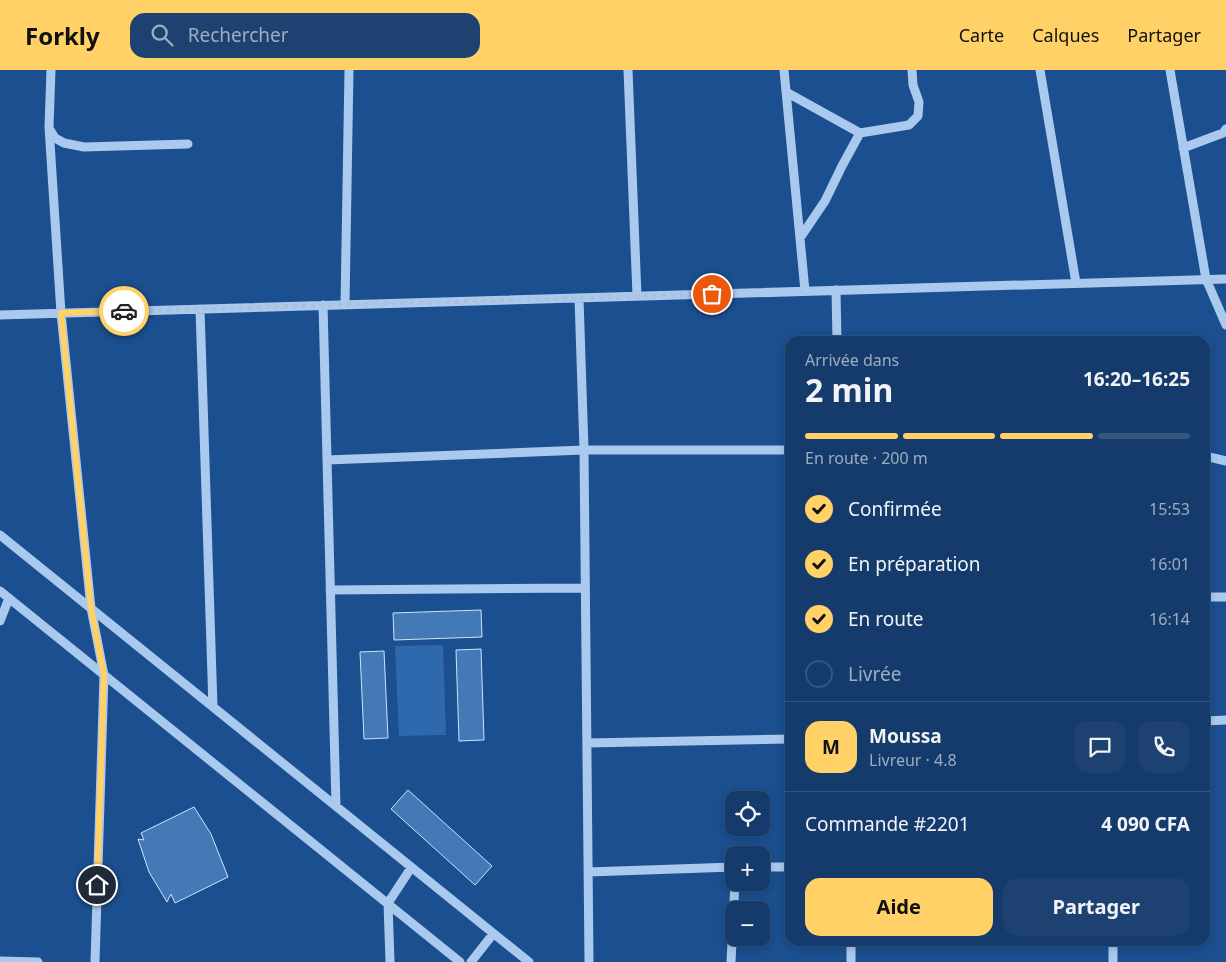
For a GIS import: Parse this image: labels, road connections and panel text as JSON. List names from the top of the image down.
{
  "page": {
    "header": "Forkly",
    "search": "Rechercher",
    "nav": ["Carte", "Calques", "Partager"],
    "heading": ["2 min", "Arrivée dans", "16:20–16:25"],
    "panel": [
      "Moussa",
      "Livreur · 4.8",
      "Commande #2201",
      "4 090 CFA"
    ],
    "bar": "En route · 200 m",
    "list": [
      ["Confirmée", "15:53"],
      ["En préparation", "16:01"],
      ["En route", "16:14"],
      "Livrée"
    ],
    "round": "M",
    "map_buttons": ["+", "−"],
    "buttons": ["Aide", "Partager"]
  }
}
